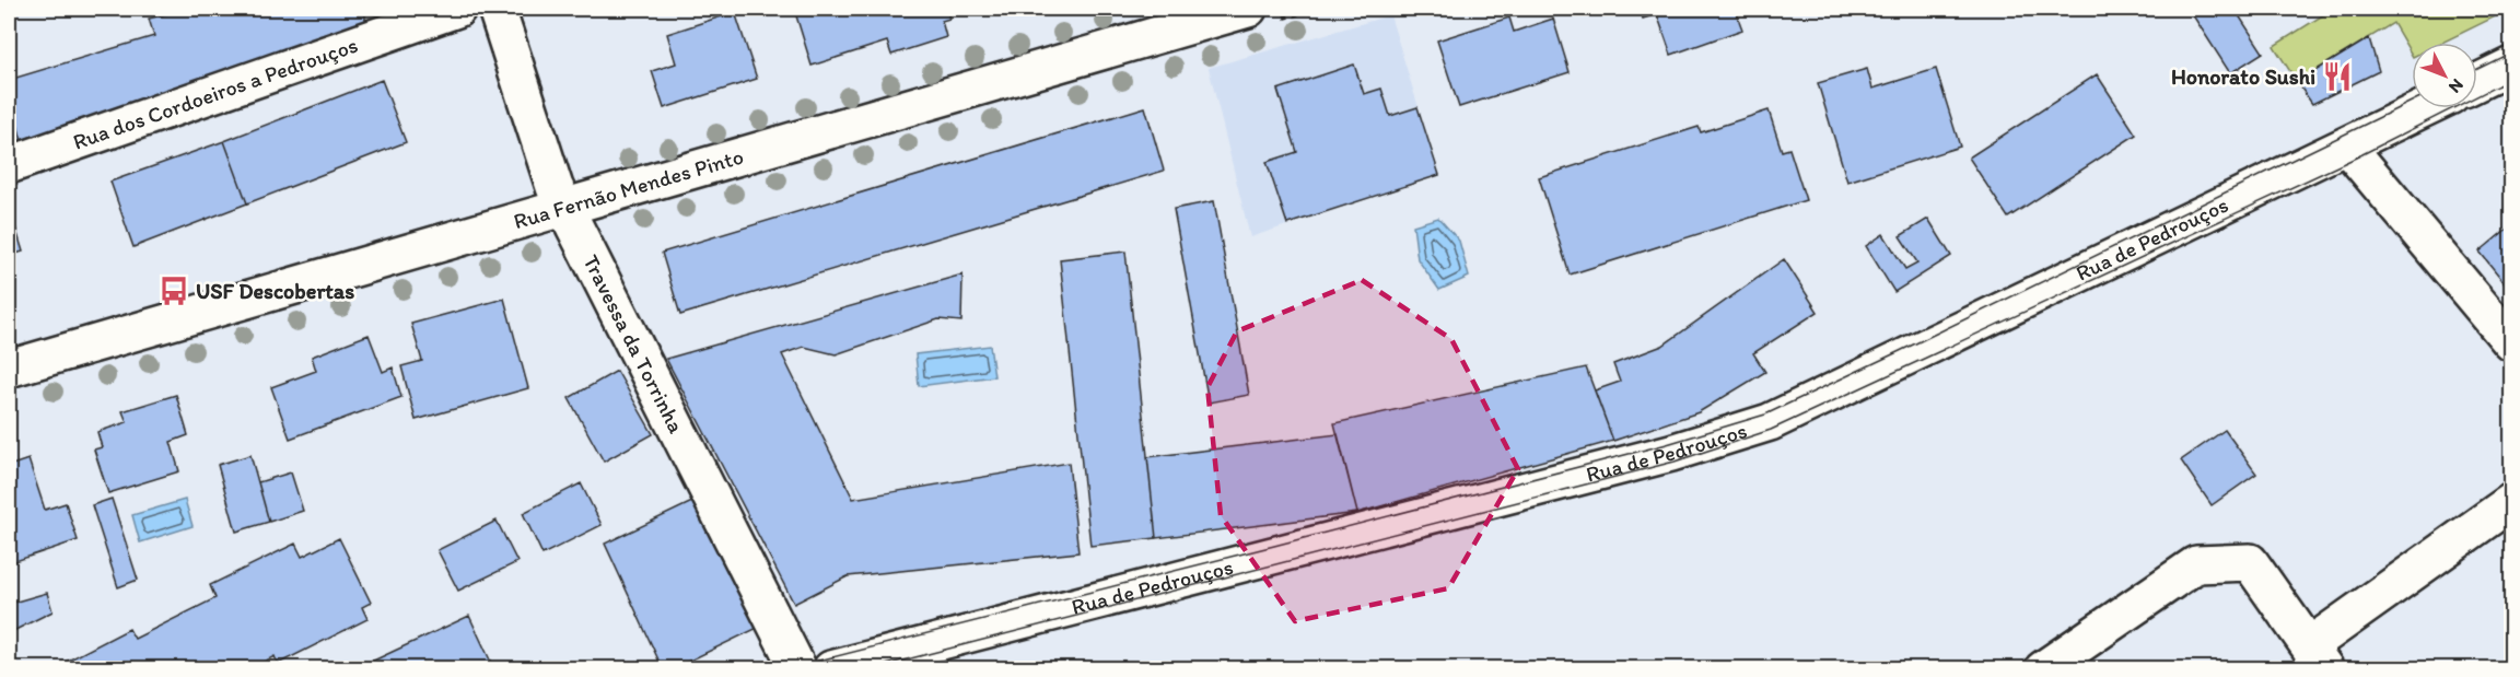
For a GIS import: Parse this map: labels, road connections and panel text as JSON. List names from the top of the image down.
{
  "streets": {
    "street": [
      "Rua dos Cordoeiros a Pedrouços",
      "Rua Fernão Mendes Pinto",
      "Rua de Pedrouços",
      "Travessa da Torrinha"
    ]
  },
  "crossings": [
    ["Rua Fernão Mendes Pinto", "Travessa da Torrinha"]
  ],
  "places": {
    "restaurant": ["Honorato Sushi"],
    "bus stop": ["USF Descobertas"]
  },
  "north": "bottom right"
}
